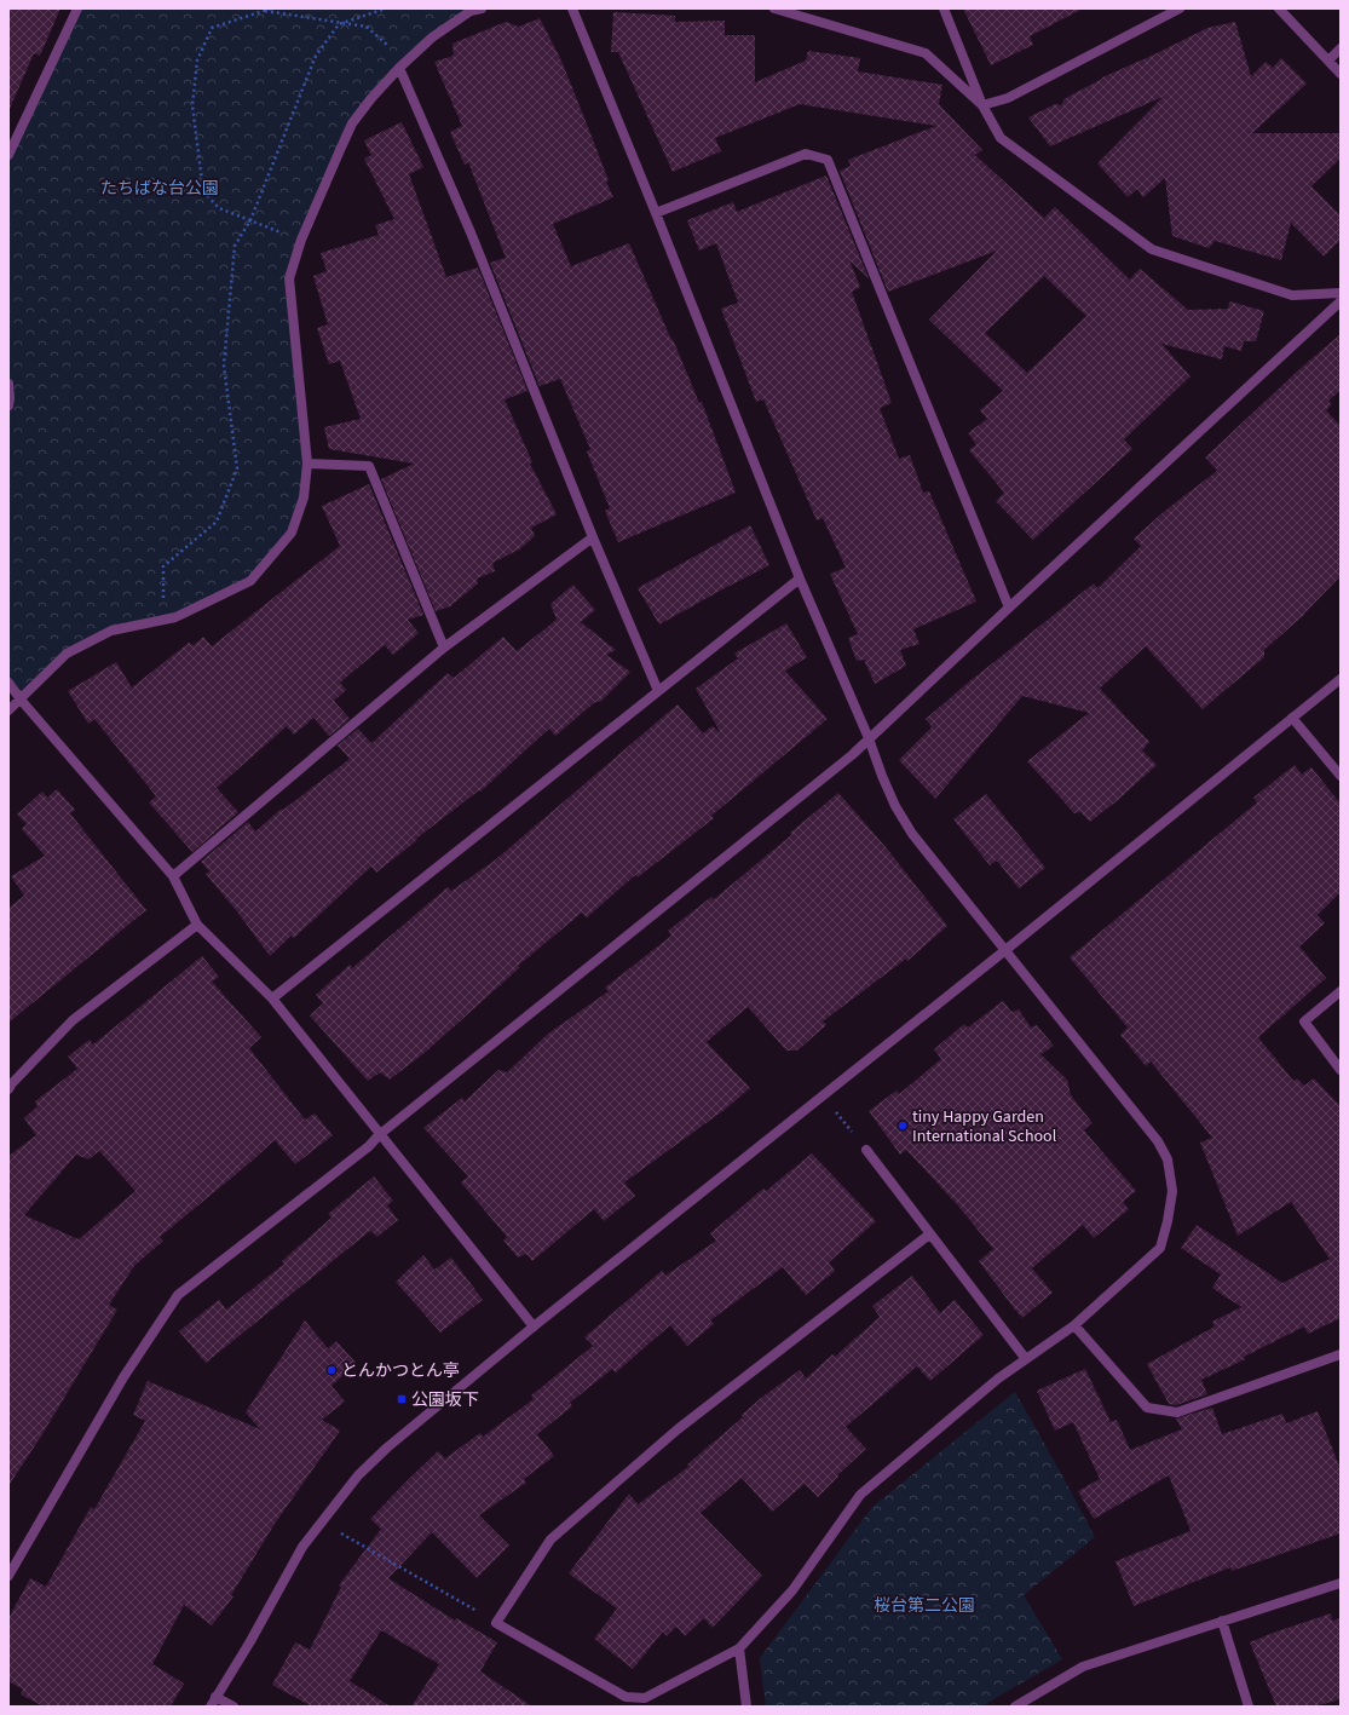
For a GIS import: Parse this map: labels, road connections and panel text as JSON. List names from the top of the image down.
{
  "parks": ["たちばな台公園", "桜台第二公園"],
  "places": {
    "other": ["tiny Happy Garden International School", "とんかつとん亭"],
    "transit": ["公園坂下"]
  }
}
